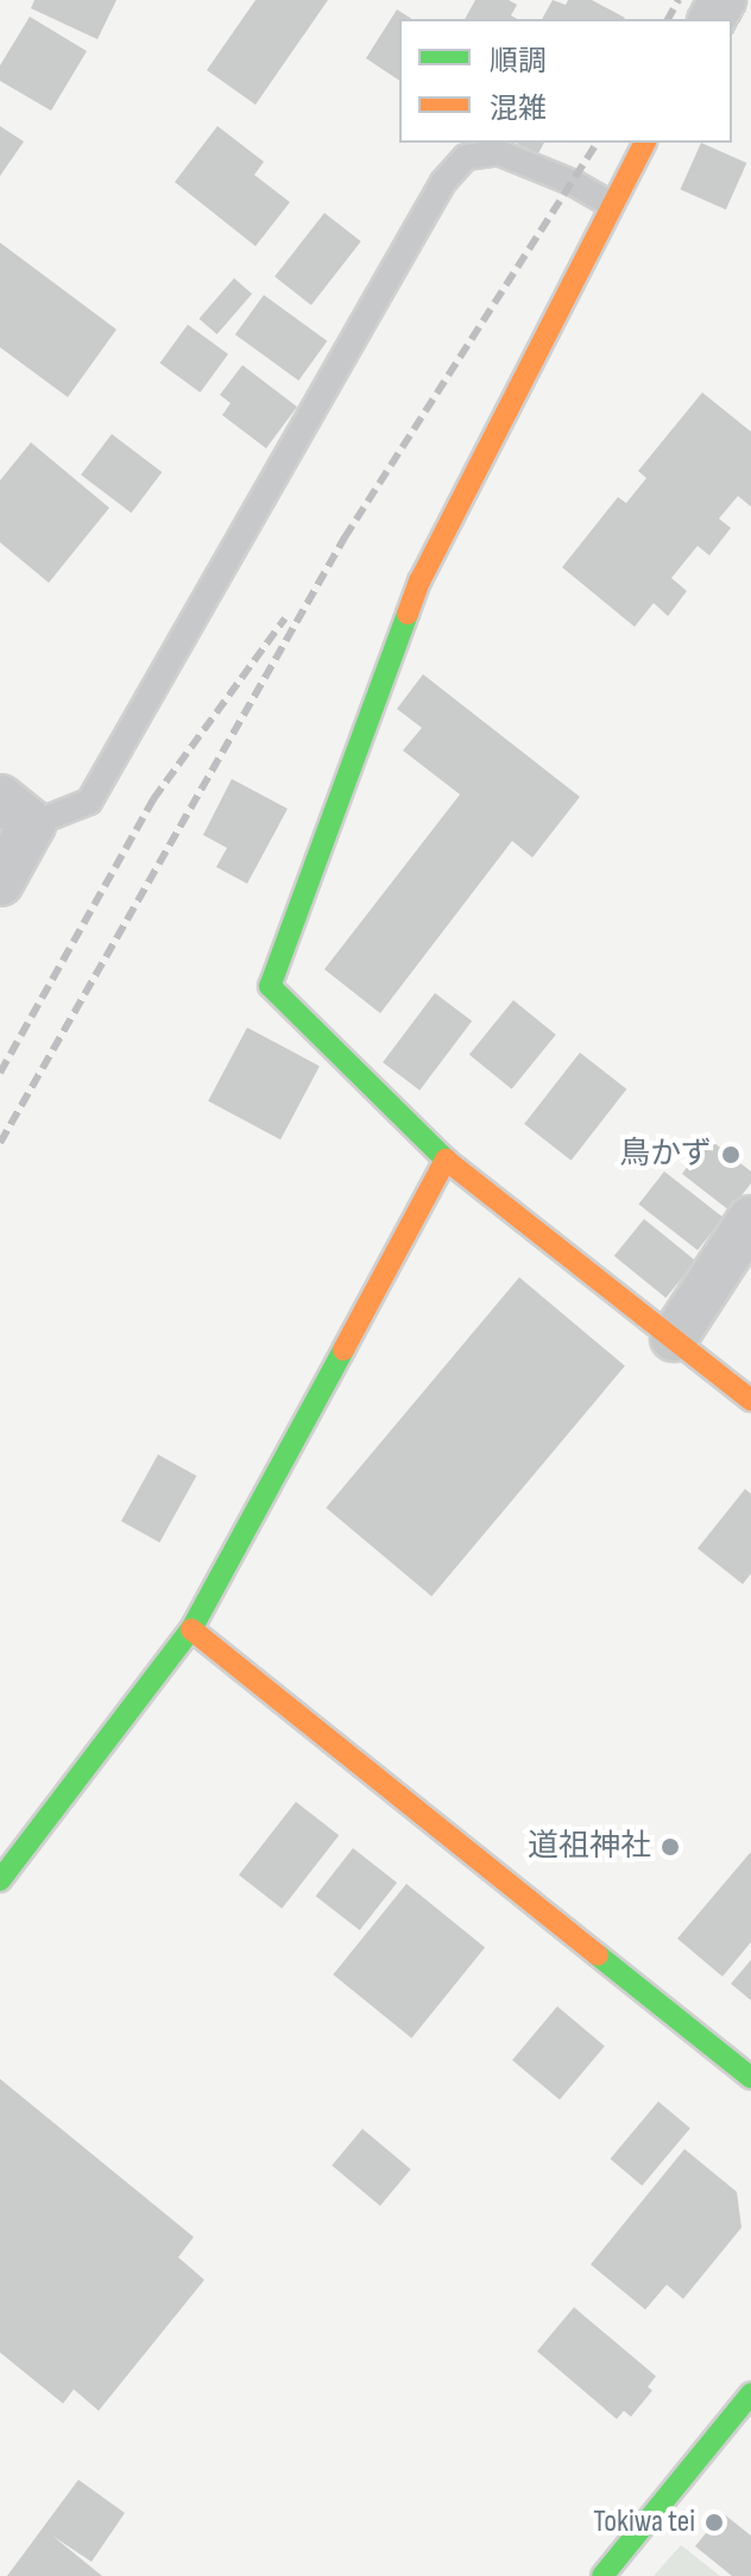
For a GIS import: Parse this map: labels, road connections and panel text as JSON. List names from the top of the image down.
{
  "places": ["鳥かず", "道祖神社", "Tokiwa tei"],
  "legend": ["順調", "混雑"]
}
